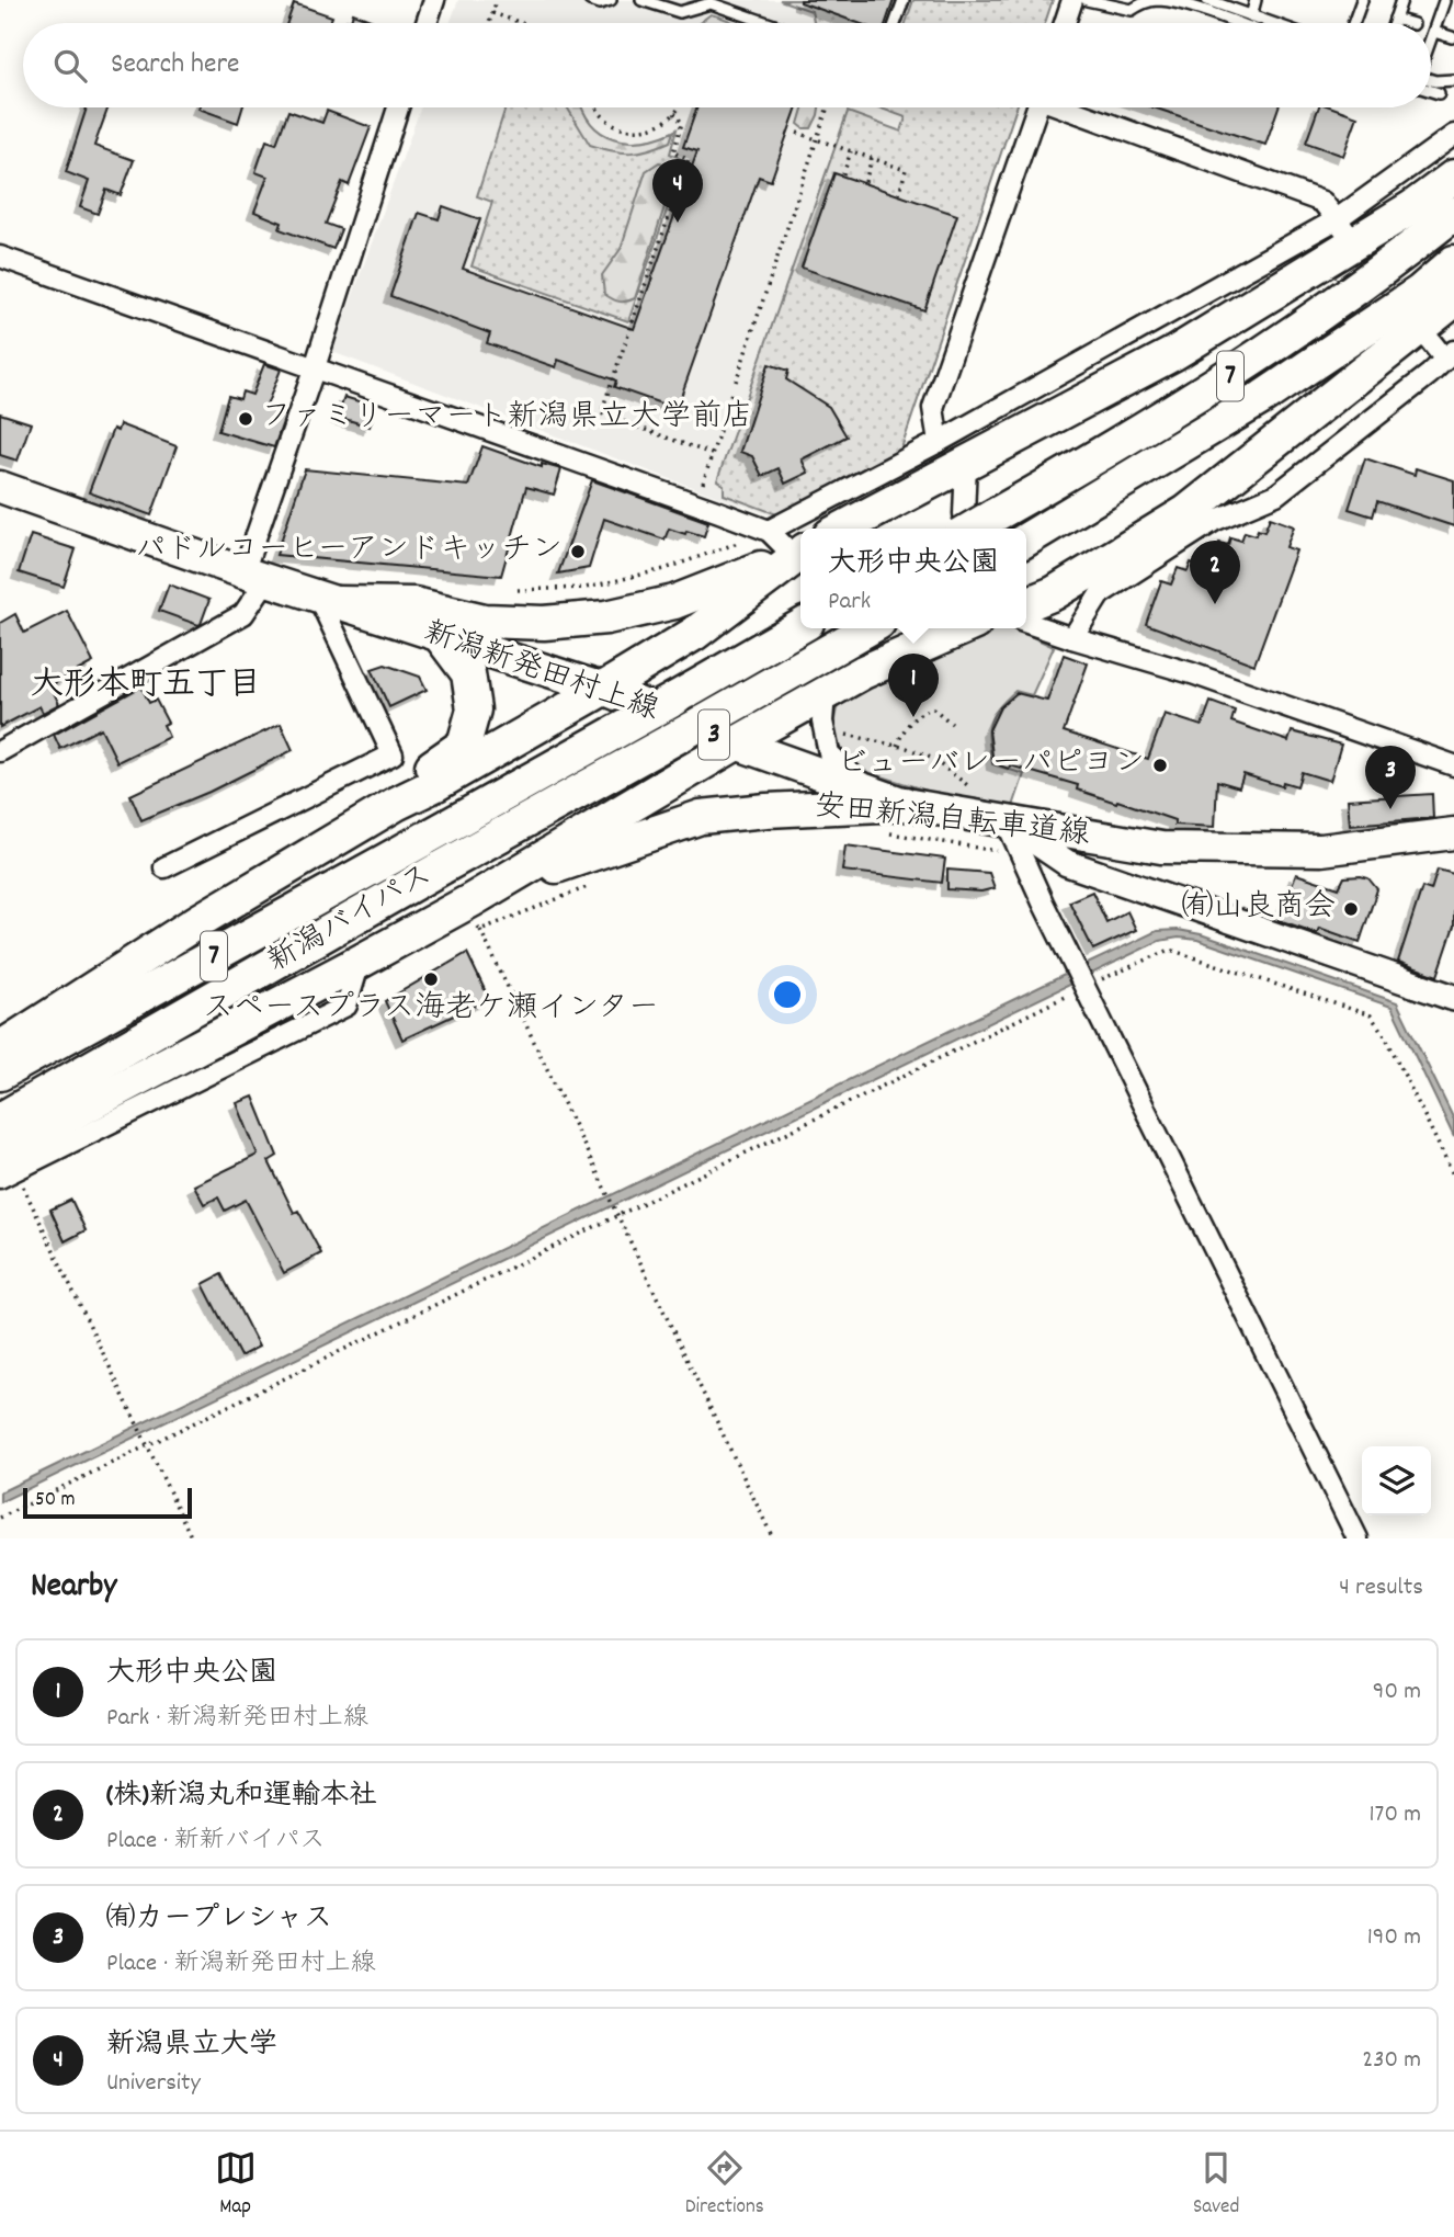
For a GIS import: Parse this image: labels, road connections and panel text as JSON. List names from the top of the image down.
{
  "streets": {
    "highway": ["7", "新潟バイパス"],
    "main road": ["新潟新発田村上線", "3"],
    "path": ["安田新潟自転車道線"]
  },
  "crossings": [
    ["新潟新発田村上線", "安田新潟自転車道線"]
  ],
  "districts": ["大形本町五丁目"],
  "places": [
    "ファミリーマート新潟県立大学前店",
    "パドルコーヒーアンドキッチン",
    "ビューバレーパピヨン",
    "㈲山良商会",
    "スペースプラス海老ケ瀬インター"
  ],
  "scale_bar": "50 m",
  "page": {
    "search": "Search here",
    "pins": [
      "4",
      "2",
      "1",
      "3"
    ],
    "popup": ["大形中央公園", "Park"],
    "scale": "50 m",
    "heading": ["Nearby", "4 results"],
    "list": [
      {
        "mark": "1",
        "name": "大形中央公園",
        "note": "Park · 新潟新発田村上線",
        "value": "90 m"
      },
      {
        "mark": "2",
        "name": "(株)新潟丸和運輸本社",
        "note": "Place · 新新バイパス",
        "value": "170 m"
      },
      {
        "mark": "3",
        "name": "㈲カープレシャス",
        "note": "Place · 新潟新発田村上線",
        "value": "190 m"
      },
      {
        "mark": "4",
        "name": "新潟県立大学",
        "note": "University",
        "value": "230 m"
      }
    ],
    "nav": ["Map", "Directions", "Saved"]
  }
}
